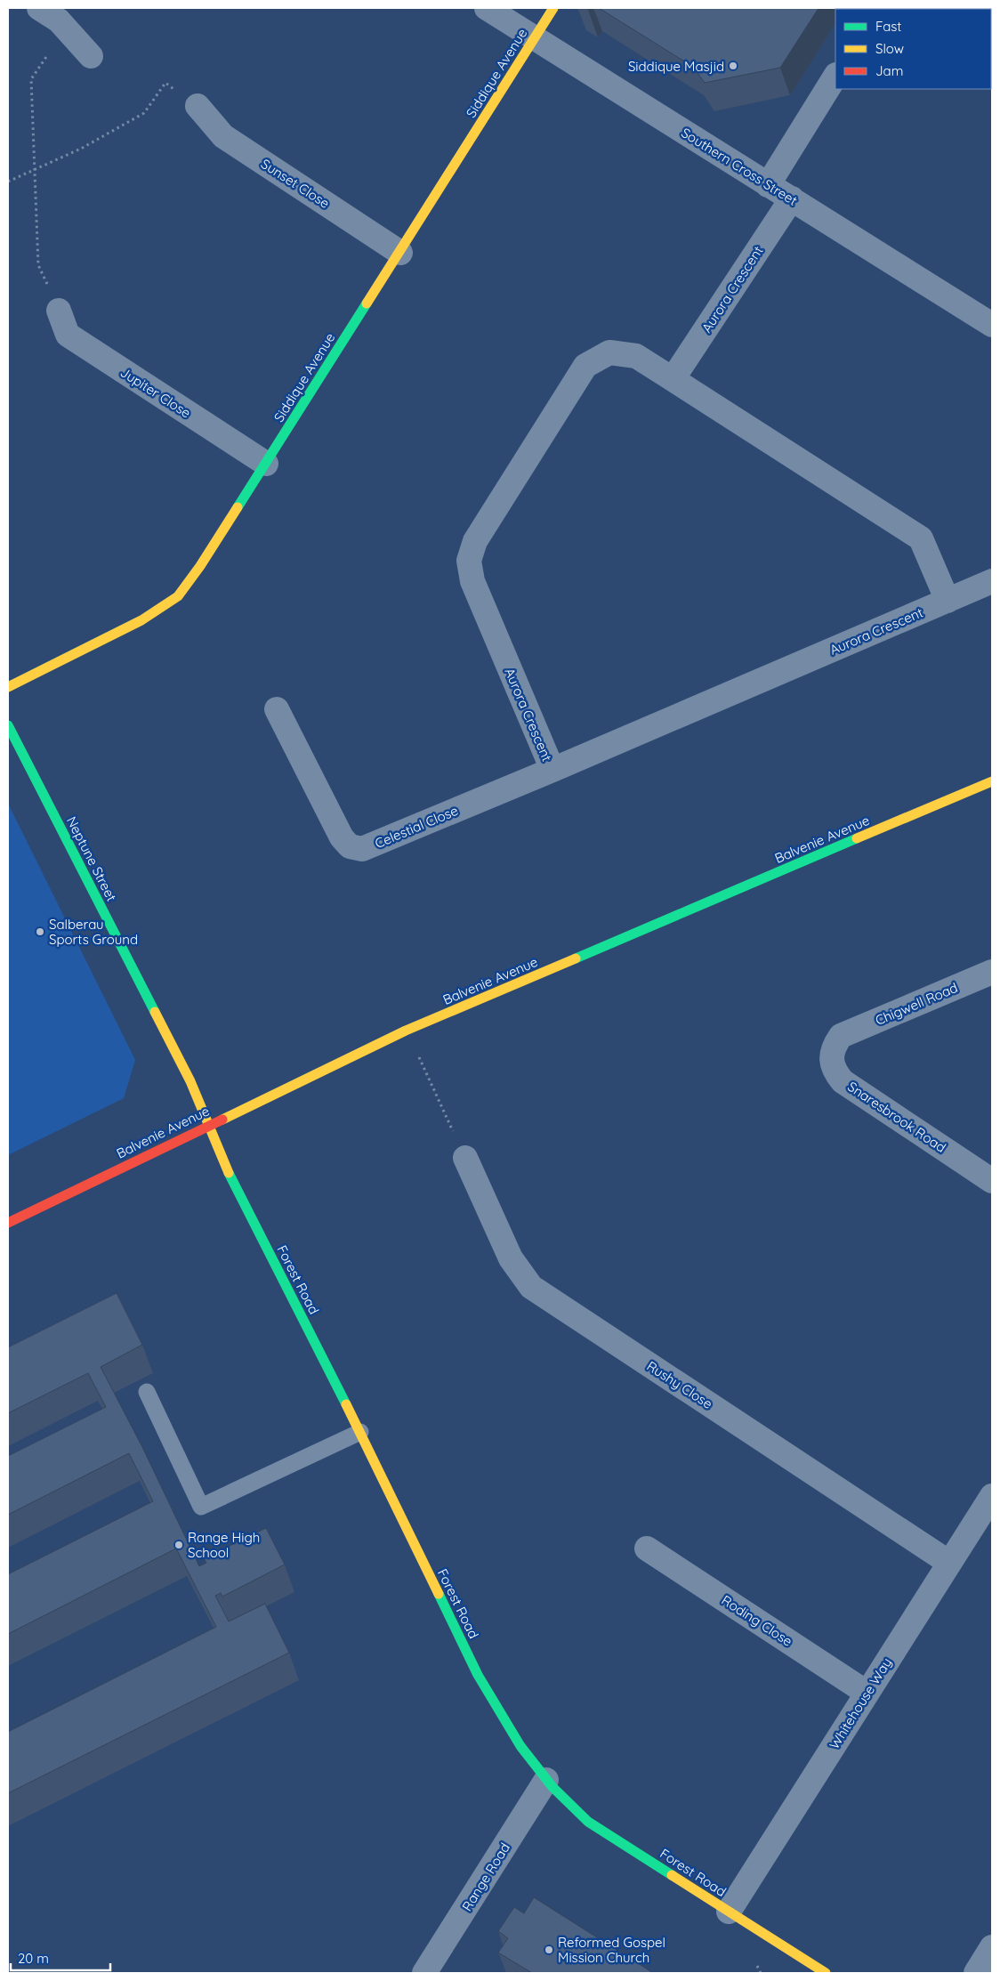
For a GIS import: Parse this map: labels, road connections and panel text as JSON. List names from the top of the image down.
{
  "streets": {
    "street": [
      "Siddique Avenue",
      "Southern Cross Street",
      "Sunset Close",
      "Aurora Crescent",
      "Jupiter Close",
      "Celestial Close",
      "Balvenie Avenue",
      "Neptune Street",
      "Chigwell Road",
      "Snaresbrook Road",
      "Forest Road",
      "Rushy Close",
      "Roding Close",
      "Whitehouse Way",
      "Range Road"
    ]
  },
  "crossings": [
    ["Siddique Avenue", "Southern Cross Street"],
    ["Siddique Avenue", "Sunset Close"],
    ["Siddique Avenue", "Jupiter Close"],
    ["Southern Cross Street", "Aurora Crescent"],
    ["Aurora Crescent", "Celestial Close"],
    ["Balvenie Avenue", "Neptune Street"],
    ["Balvenie Avenue", "Forest Road"],
    ["Neptune Street", "Forest Road"],
    ["Chigwell Road", "Snaresbrook Road"],
    ["Forest Road", "Whitehouse Way"],
    ["Forest Road", "Range Road"],
    ["Rushy Close", "Whitehouse Way"],
    ["Roding Close", "Whitehouse Way"]
  ],
  "places": [
    "Siddique Masjid",
    "Salberau Sports Ground",
    "Range High School",
    "Reformed Gospel Mission Church"
  ],
  "legend": ["Fast", "Slow", "Jam"],
  "scale_bar": "20 m"
}
